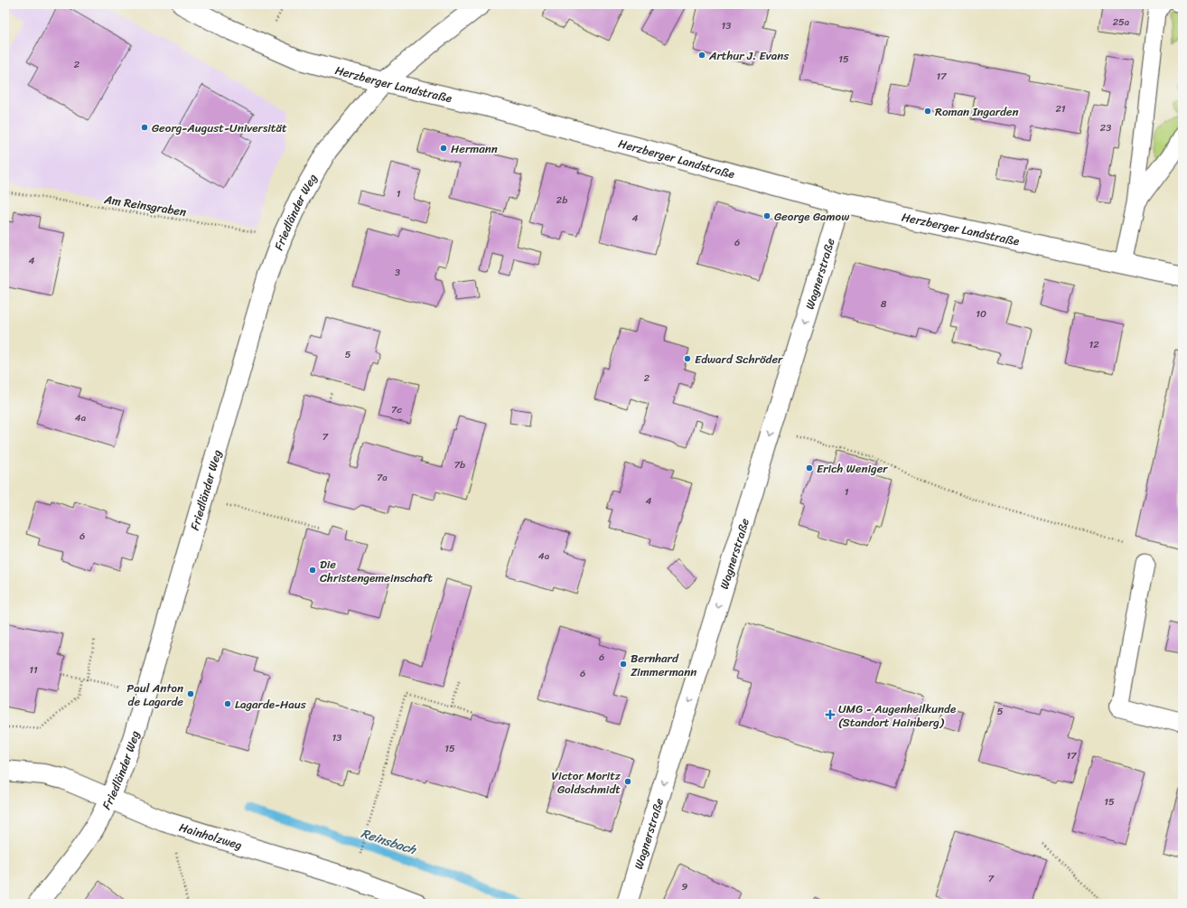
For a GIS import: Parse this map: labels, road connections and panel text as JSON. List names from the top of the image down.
{
  "streets": {
    "street": [
      "Herzberger Landstraße",
      "Friedländer Weg",
      "Wagnerstraße",
      "Hainholzweg"
    ],
    "path": ["Am Reinsgraben"]
  },
  "crossings": [
    ["Herzberger Landstraße", "Friedländer Weg"],
    ["Herzberger Landstraße", "Wagnerstraße"],
    ["Am Reinsgraben", "Friedländer Weg"],
    ["Friedländer Weg", "Hainholzweg"]
  ],
  "one_way": ["Wagnerstraße"],
  "water": ["Reinsbach"],
  "places": {
    "other": [
      "Arthur J. Evans",
      "Roman Ingarden",
      "Georg-August-Universität",
      "Hermann",
      "George Gamow",
      "Edward Schröder",
      "Erich Weniger",
      "Die Christengemeinschaft",
      "Bernhard Zimmermann",
      "Paul Anton de Lagarde",
      "Lagarde-Haus",
      "Victor Moritz Goldschmidt"
    ],
    "health": ["UMG - Augenheilkunde (Standort Hainberg)"]
  },
  "house_numbers": [
    "25a",
    "13",
    "15",
    "2",
    "17",
    "21",
    "23",
    "1",
    "2b",
    "4",
    "6",
    "4",
    "3",
    "8",
    "10",
    "12",
    "5",
    "2",
    "7c",
    "4a",
    "7",
    "7b",
    "7a",
    "1",
    "4",
    "6",
    "4a",
    "6",
    "11",
    "6",
    "5",
    "13",
    "15",
    "17",
    "15",
    "7",
    "9"
  ]
}
